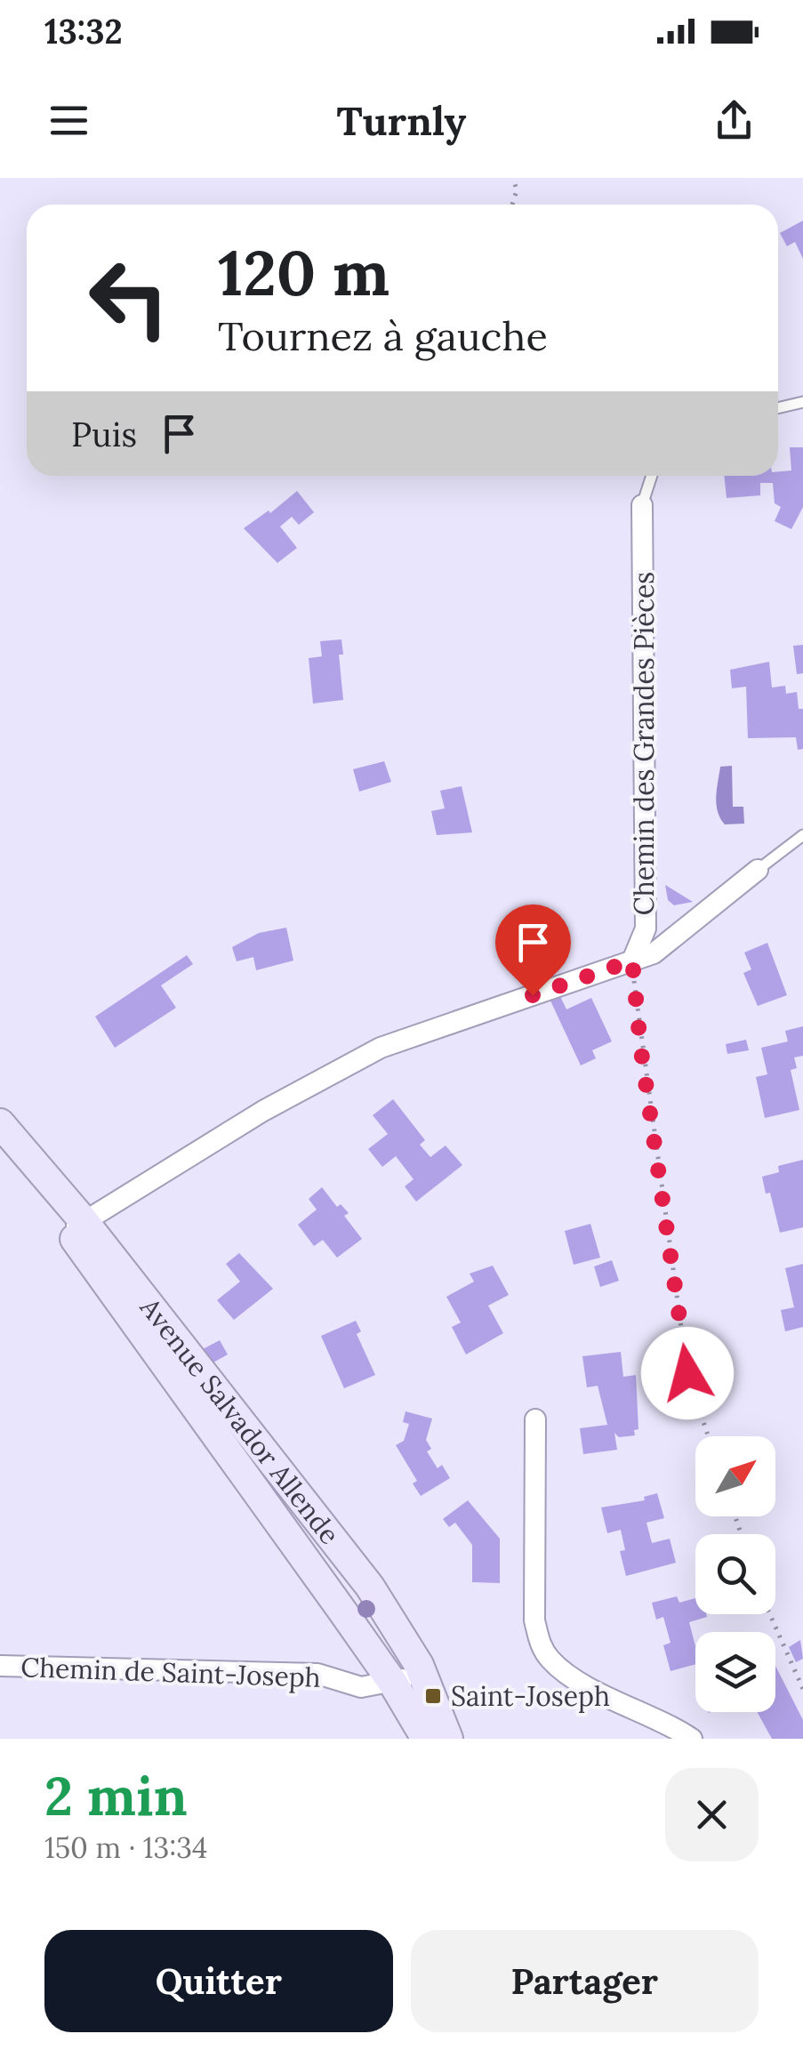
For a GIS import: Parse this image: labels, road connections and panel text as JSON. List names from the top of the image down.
{
  "streets": {
    "main road": ["Avenue Salvador Allende"],
    "street": ["Chemin des Grandes Pièces", "Chemin de Saint-Joseph"]
  },
  "crossings": [
    ["Avenue Salvador Allende", "Chemin de Saint-Joseph"]
  ],
  "places": {
    "transit": ["Saint-Joseph"]
  },
  "north": "top right",
  "page": {
    "status": "13:32",
    "header": "Turnly",
    "turn": ["120 m", "Tournez à gauche"],
    "then": "Puis",
    "heading": ["2 min", "150 m · 13:34"],
    "buttons": ["Quitter", "Partager"]
  }
}
